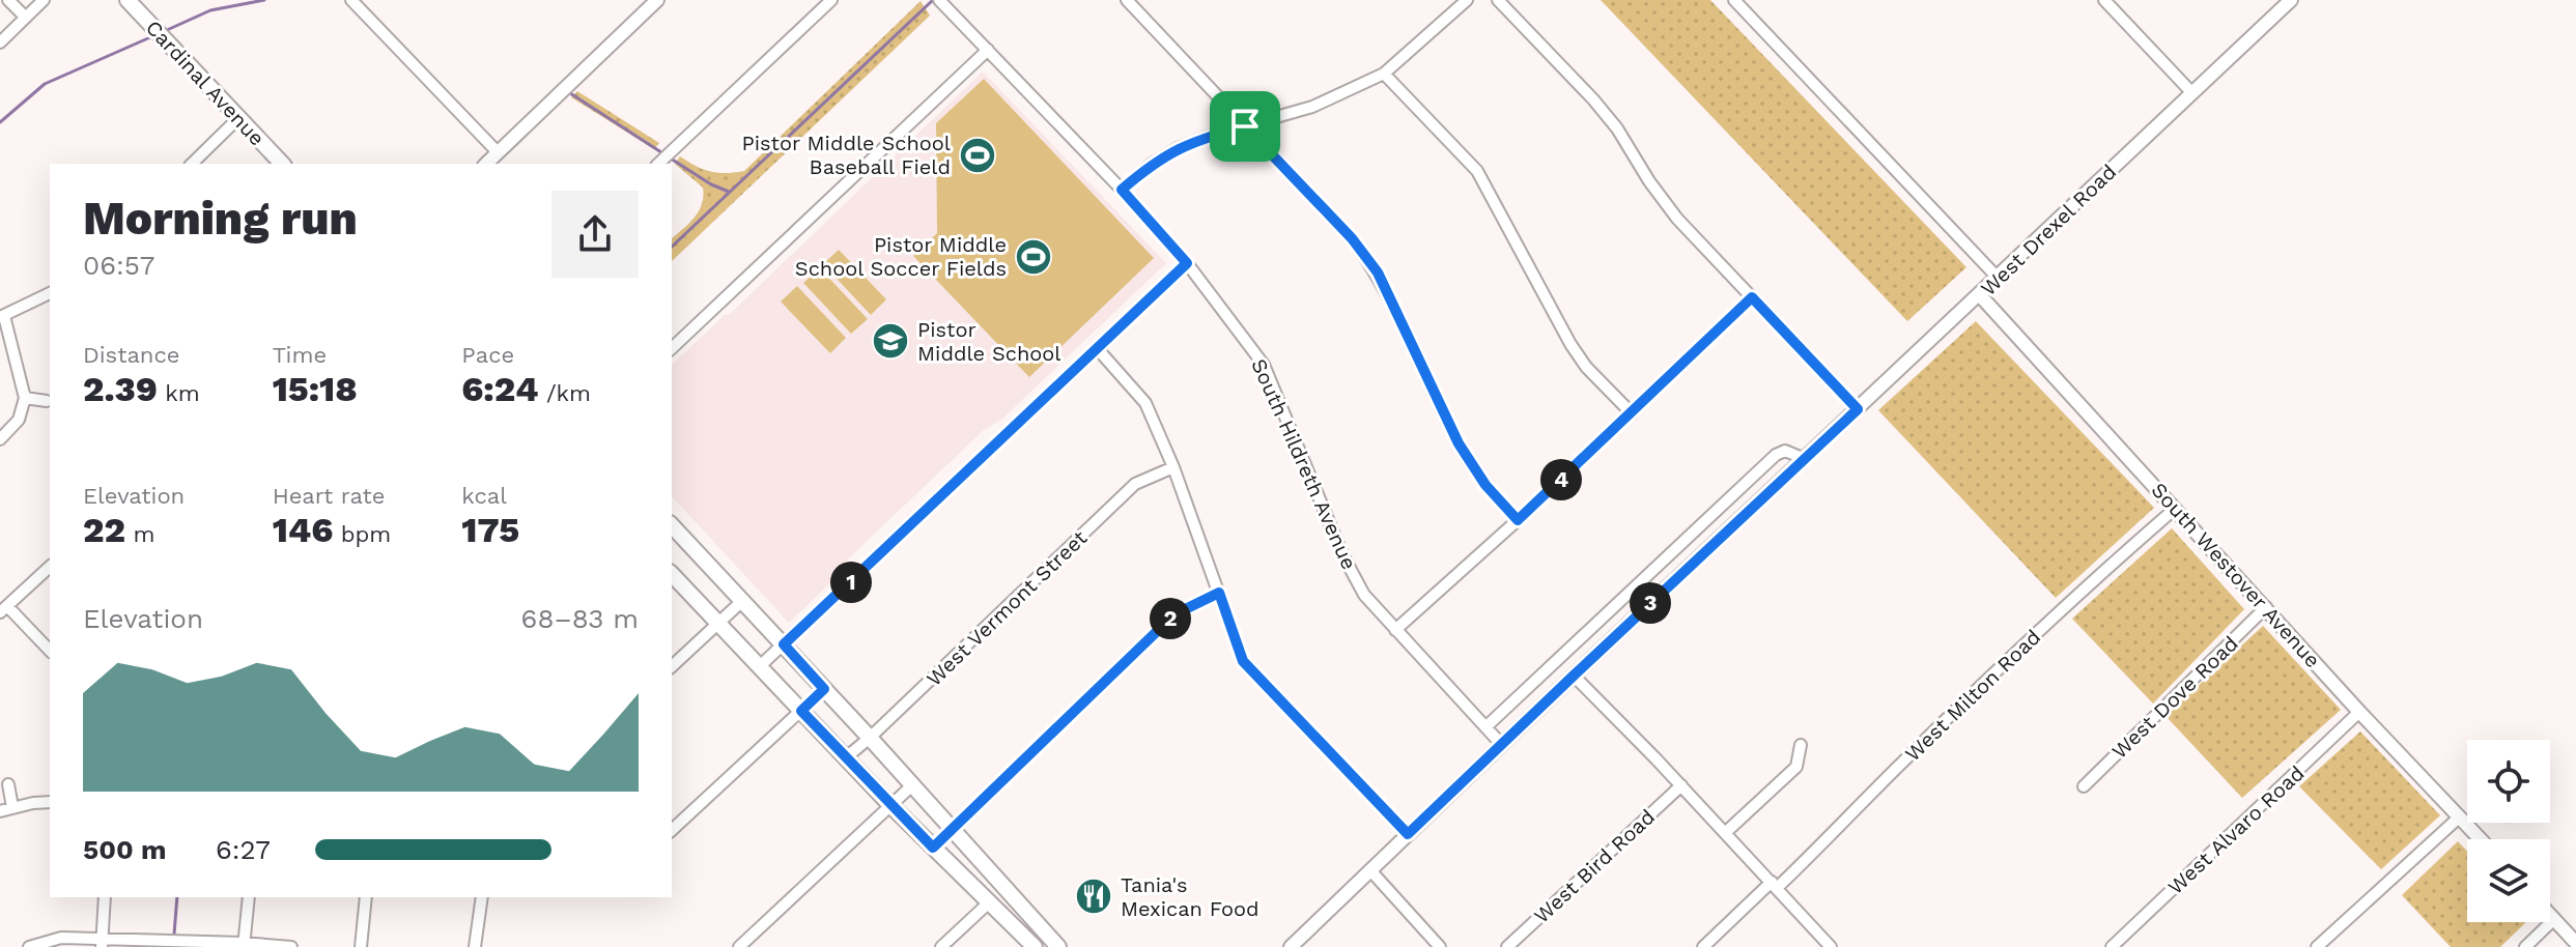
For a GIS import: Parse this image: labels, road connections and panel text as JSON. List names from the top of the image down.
{
  "streets": {
    "main road": ["Cardinal Avenue"],
    "street": [
      "West Drexel Road",
      "South Hildreth Avenue",
      "South Westover Avenue",
      "West Vermont Street",
      "West Milton Road",
      "West Dove Road",
      "West Alvaro Road",
      "West Bird Road"
    ]
  },
  "crossings": [
    ["West Drexel Road", "South Hildreth Avenue"],
    ["West Drexel Road", "South Westover Avenue"],
    ["South Westover Avenue", "West Milton Road"],
    ["South Westover Avenue", "West Dove Road"],
    ["South Westover Avenue", "West Alvaro Road"]
  ],
  "places": {
    "sports": ["Pistor Middle School Baseball Field", "Pistor Middle School Soccer Fields"],
    "school or university": ["Pistor Middle School"],
    "restaurant": ["Tania's Mexican Food"]
  },
  "page": {
    "heading": ["Morning run", "06:57"],
    "stats": [
      ["Distance", "2.39 km"],
      ["Time", "15:18"],
      ["Pace", "6:24 /km"],
      ["Elevation", "22 m"],
      ["Heart rate", "146 bpm"],
      ["kcal", "175"]
    ],
    "pins": [
      "4",
      "1",
      "3",
      "2"
    ],
    "chart": ["Elevation", "68–83 m"],
    "list": [
      {
        "name": "500 m",
        "note": "6:27"
      }
    ]
  }
}
